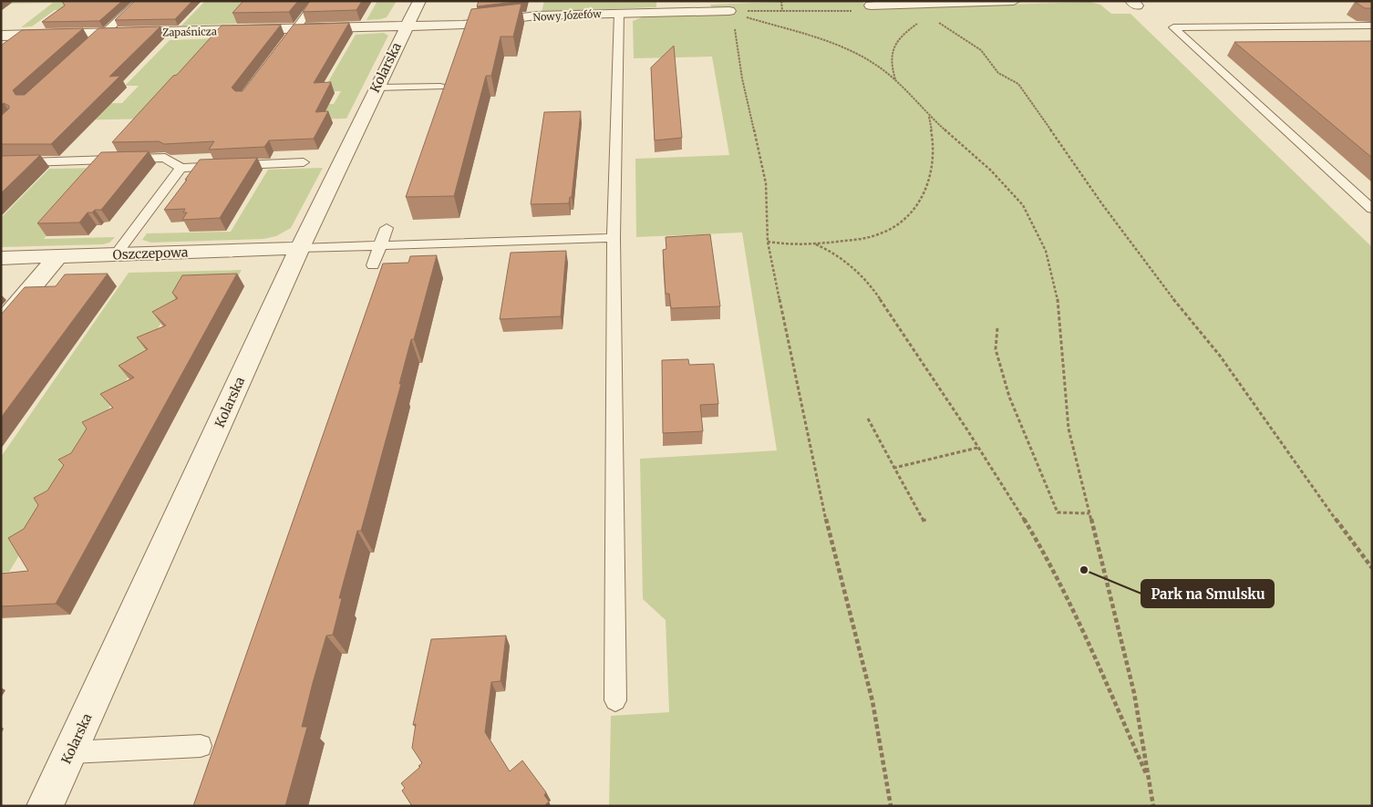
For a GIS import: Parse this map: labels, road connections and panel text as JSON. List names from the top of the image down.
{
  "streets": {
    "street": [
      "Nowy Józefów",
      "Zapaśnicza",
      "Kolarska",
      "Oszczepowa"
    ]
  },
  "crossings": [
    ["Nowy Józefów", "Zapaśnicza"],
    ["Nowy Józefów", "Kolarska"],
    ["Zapaśnicza", "Kolarska"],
    ["Kolarska", "Oszczepowa"]
  ],
  "places": ["Park na Smulsku"]
}
